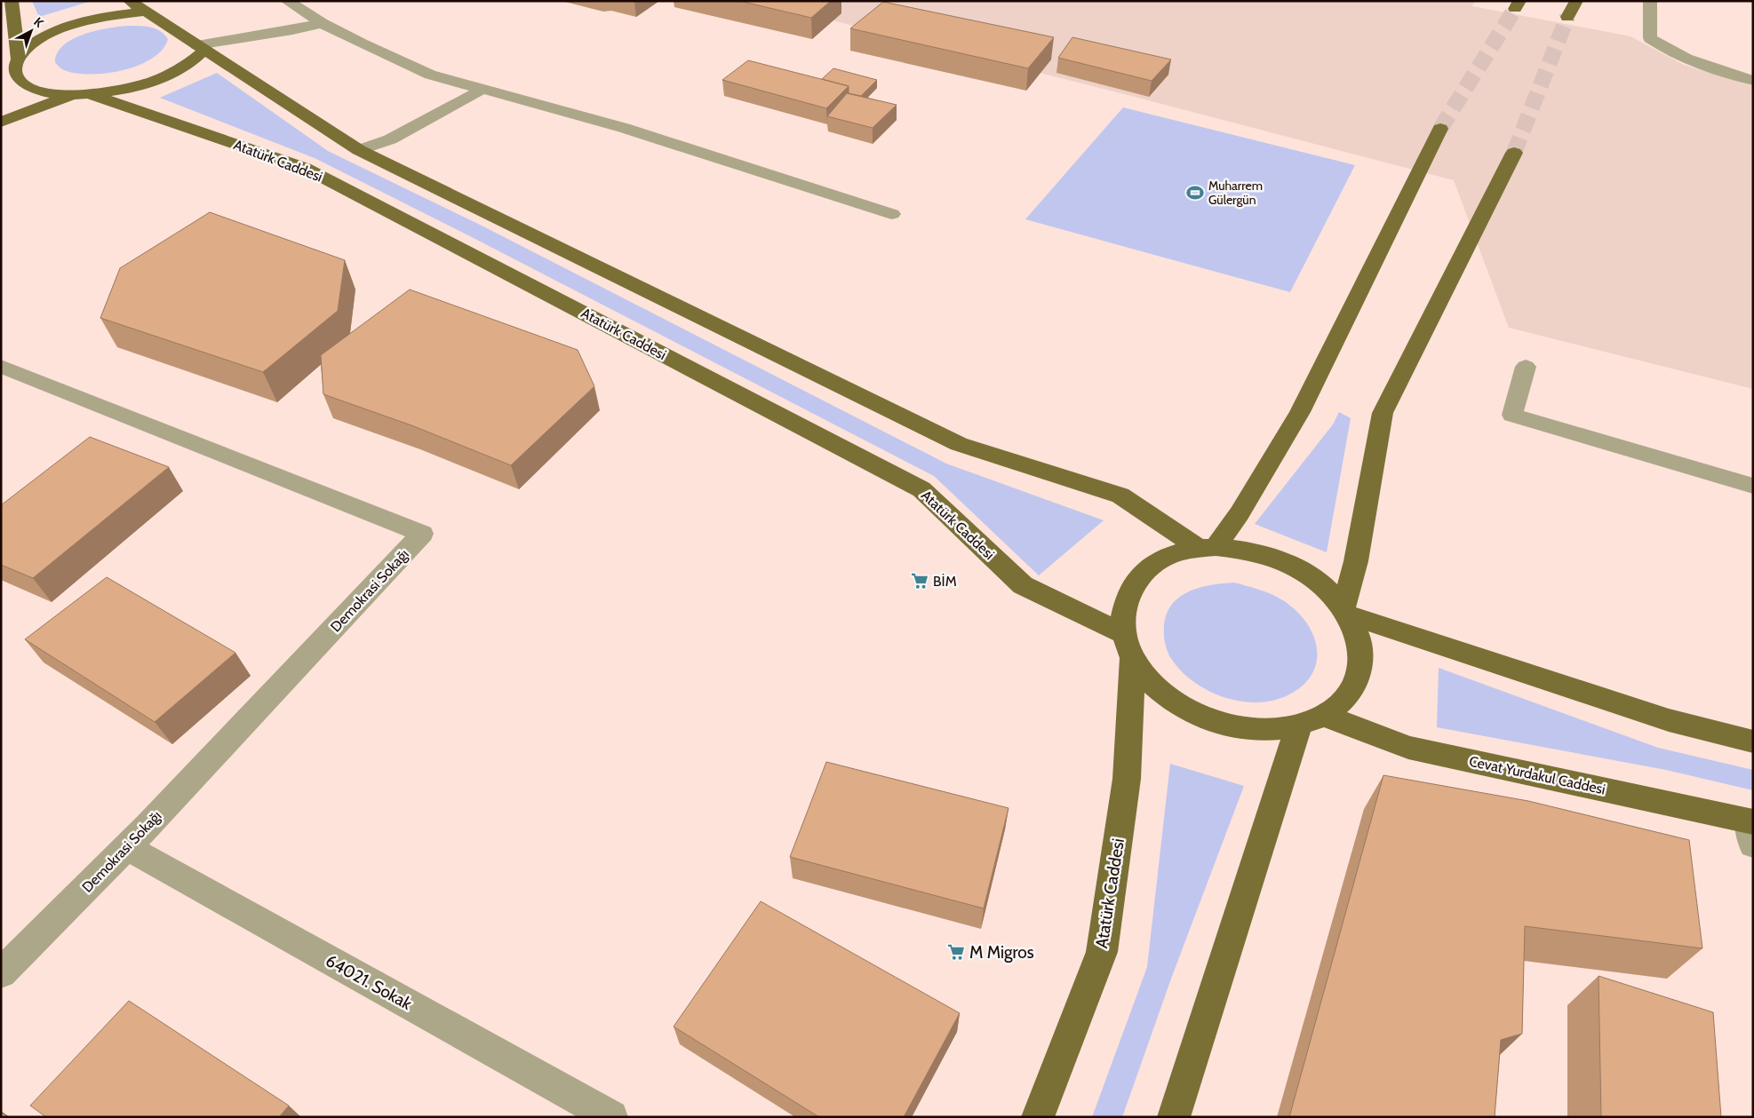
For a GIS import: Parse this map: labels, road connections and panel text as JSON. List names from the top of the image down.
{
  "streets": {
    "main road": ["Atatürk Caddesi", "Cevat Yurdakul Caddesi"],
    "street": ["Demokrasi Sokağı", "64021. Sokak"]
  },
  "crossings": [
    ["Demokrasi Sokağı", "64021. Sokak"]
  ],
  "places": {
    "sports": ["Muharrem Gülergün"],
    "supermarket": ["BİM", "M Migros"]
  },
  "north": "top right"
}
